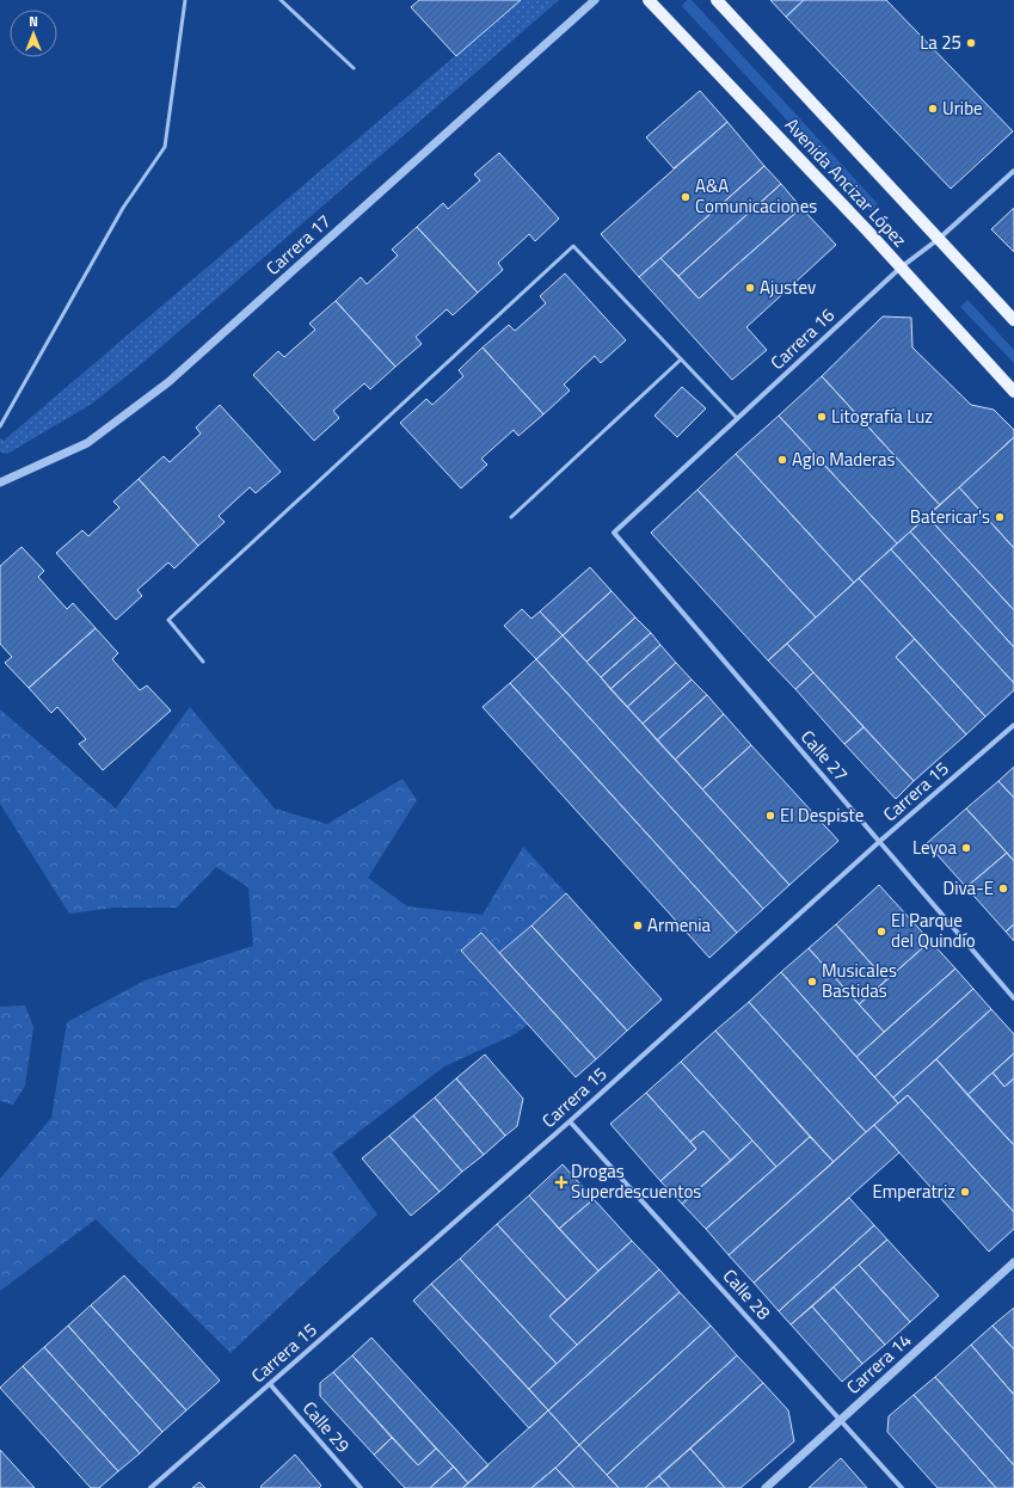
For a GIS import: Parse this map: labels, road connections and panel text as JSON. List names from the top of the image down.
{
  "streets": {
    "main road": ["Avenida Ancizar López"],
    "street": [
      "Carrera 17",
      "Carrera 16",
      "Calle 27",
      "Carrera 15",
      "Calle 28",
      "Carrera 14",
      "Calle 29"
    ]
  },
  "crossings": [
    ["Avenida Ancizar López", "Carrera 16"],
    ["Carrera 16", "Calle 27"],
    ["Calle 27", "Carrera 15"],
    ["Carrera 15", "Calle 28"],
    ["Carrera 15", "Calle 29"],
    ["Calle 28", "Carrera 14"]
  ],
  "places": {
    "other": [
      "La 25",
      "Uribe",
      "A&A Comunicaciones",
      "Ajustev",
      "Litografía Luz",
      "Aglo Maderas",
      "Batericar's",
      "El Despiste",
      "Leyoa",
      "Diva-E",
      "Armenia",
      "El Parque del Quindío",
      "Musicales Bastidas",
      "Emperatriz"
    ],
    "health": ["Drogas Superdescuentos"]
  },
  "north": "top"
}
